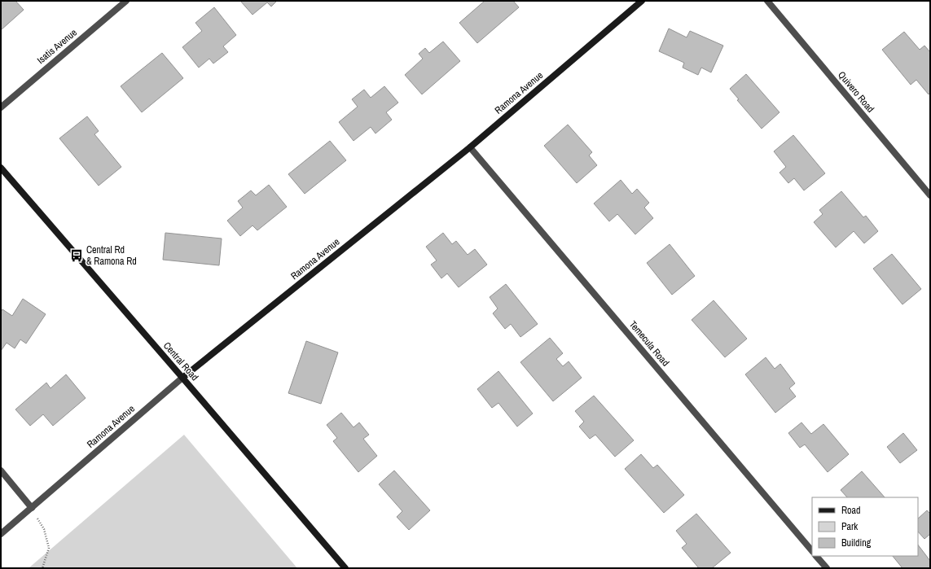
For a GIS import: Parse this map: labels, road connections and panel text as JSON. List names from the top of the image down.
{
  "streets": {
    "street": [
      "Isatis Avenue",
      "Quivero Road",
      "Ramona Avenue",
      "Temecula Road",
      "Central Road"
    ]
  },
  "crossings": [
    ["Ramona Avenue", "Temecula Road"],
    ["Ramona Avenue", "Central Road"]
  ],
  "places": {
    "bus stop": ["Central Rd & Ramona Rd"]
  },
  "legend": ["Road", "Park", "Building"]
}
